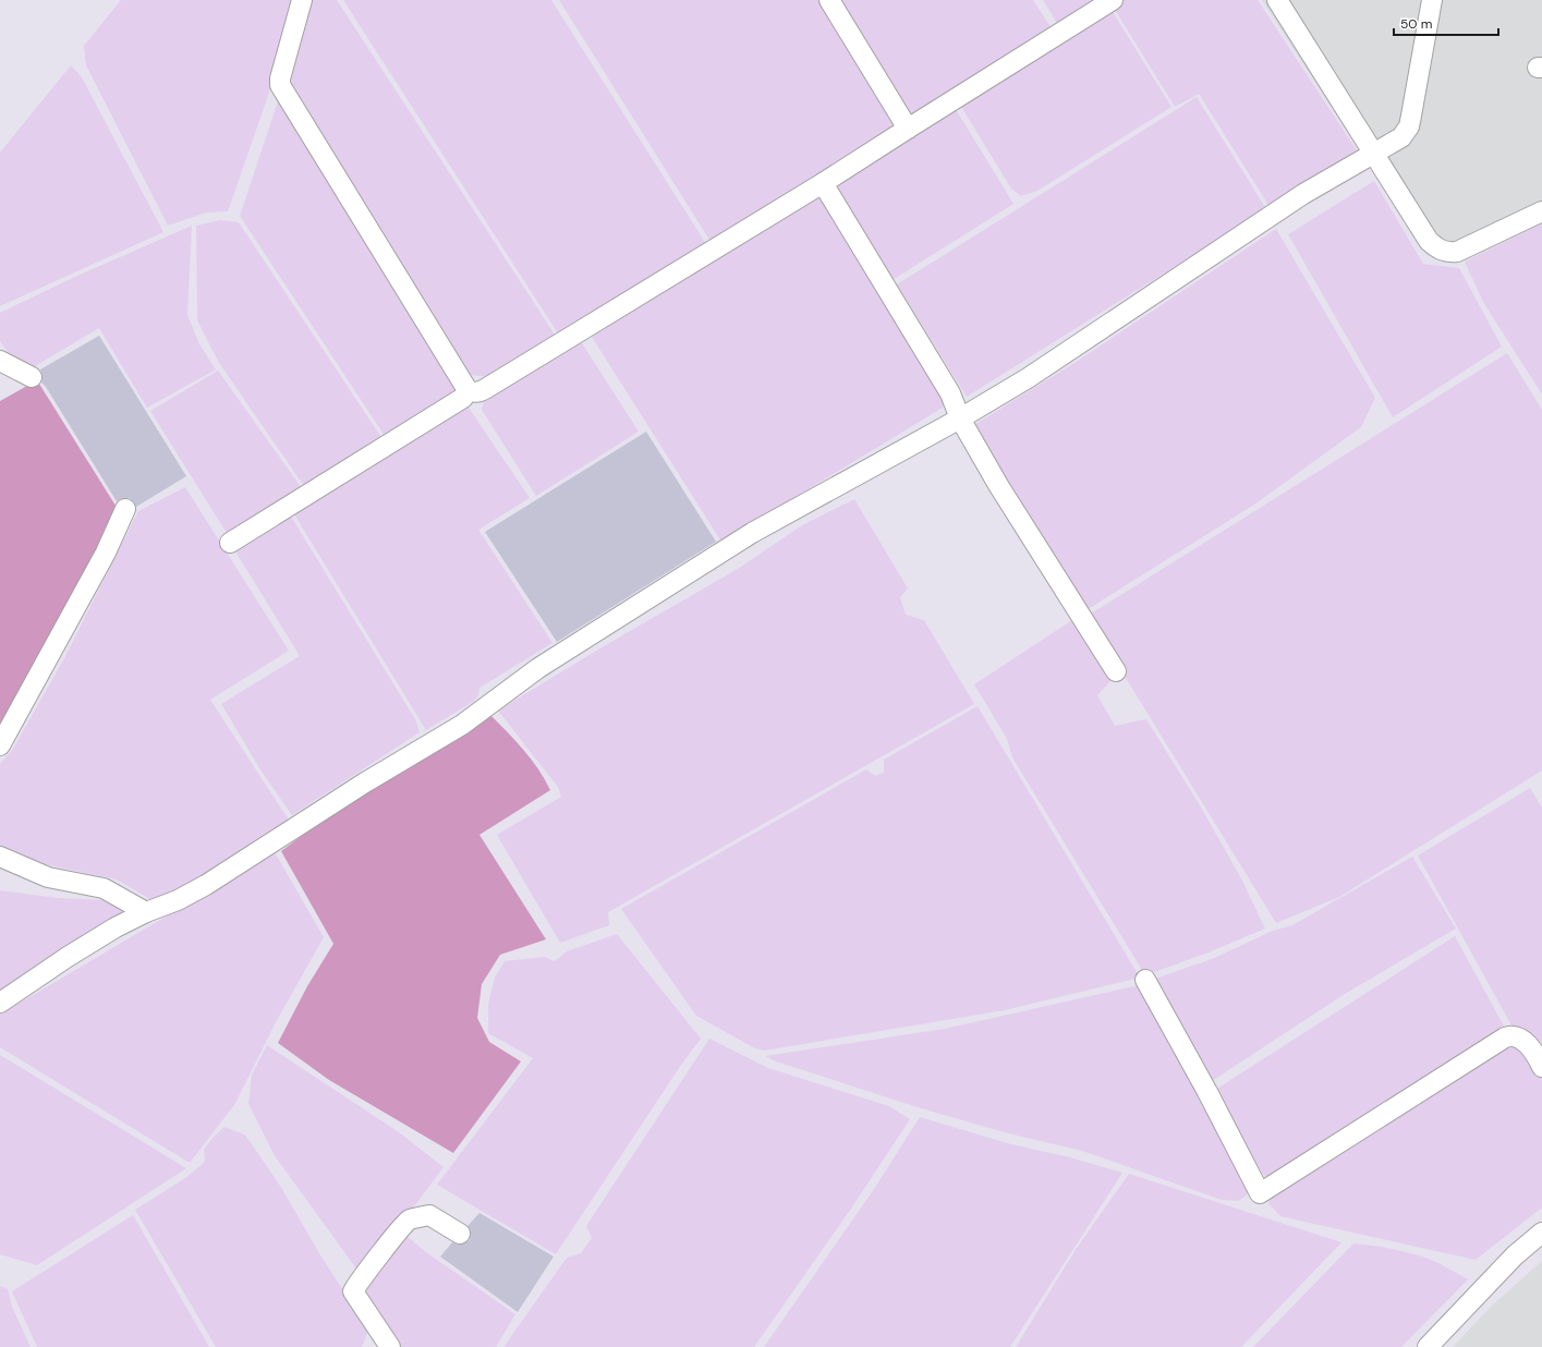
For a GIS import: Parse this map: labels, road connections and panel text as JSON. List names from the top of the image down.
{
  "scale_bar": "50 m"
}
